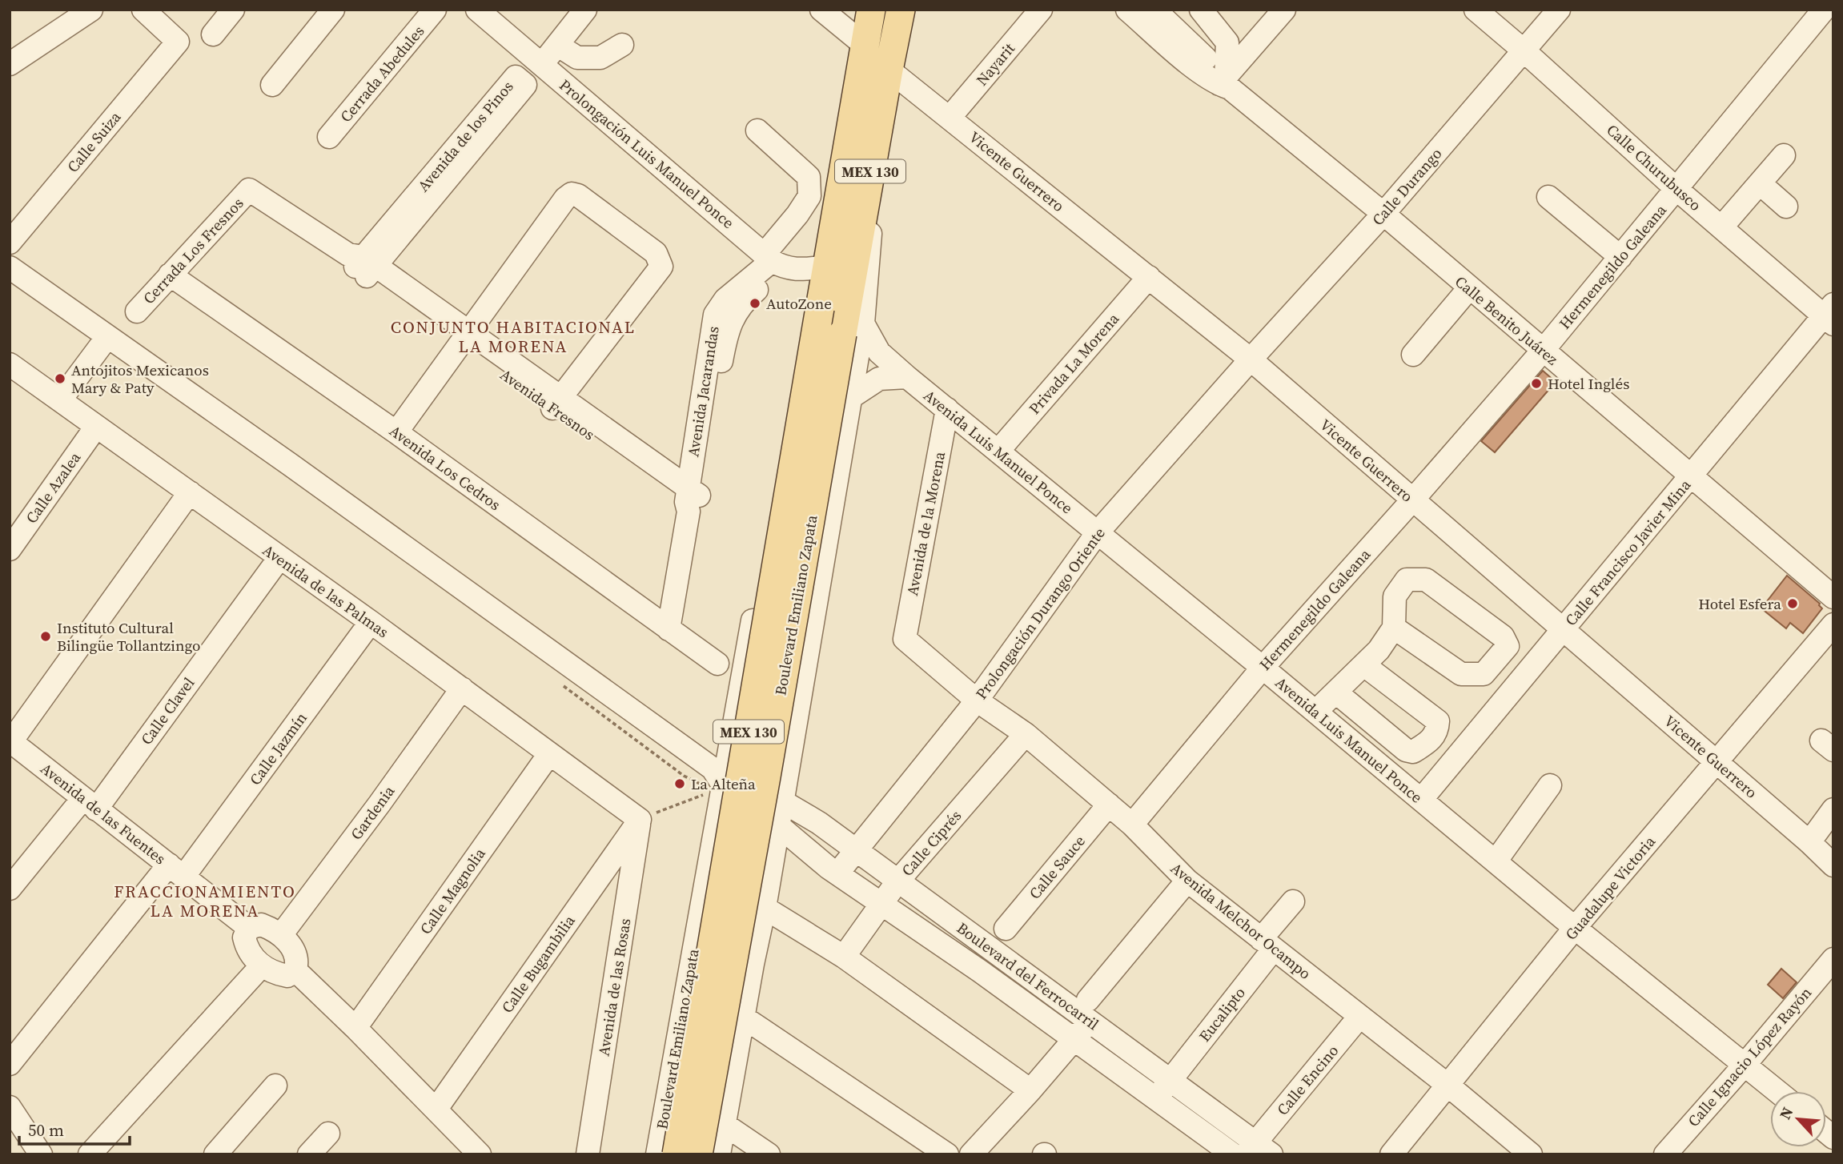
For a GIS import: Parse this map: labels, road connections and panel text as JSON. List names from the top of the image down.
{
  "streets": {
    "main road": ["MEX 130", "Boulevard Emiliano Zapata"],
    "street": [
      "Nayarit",
      "Cerrada Abedules",
      "Avenida de los Pinos",
      "Calle Suiza",
      "Prolongación Luis Manuel Ponce",
      "Calle Churubusco",
      "Vicente Guerrero",
      "Calle Durango",
      "Cerrada Los Fresnos",
      "Hermenegildo Galeana",
      "Calle Benito Juárez",
      "Privada La Morena",
      "Avenida Jacarandas",
      "Avenida Fresnos",
      "Avenida Luis Manuel Ponce",
      "Avenida Los Cedros",
      "Calle Azalea",
      "Avenida de la Morena",
      "Calle Francisco Javier Mina",
      "Avenida de las Palmas",
      "Prolongación Durango Oriente",
      "Calle Clavel",
      "Calle Jazmín",
      "Gardenia",
      "Avenida de las Fuentes",
      "Calle Ciprés",
      "Calle Sauce",
      "Guadalupe Victoria",
      "Calle Magnolia",
      "Avenida Melchor Ocampo",
      "Calle Bugambilia",
      "Boulevard del Ferrocarril",
      "Avenida de las Rosas",
      "Eucalipto",
      "Calle Ignacio López Rayón",
      "Calle Encino"
    ]
  },
  "crossings": [
    ["Nayarit", "Vicente Guerrero"],
    ["Avenida de los Pinos", "Avenida Fresnos"],
    ["Prolongación Luis Manuel Ponce", "Avenida Jacarandas"],
    ["Calle Churubusco", "Calle Durango"],
    ["Calle Churubusco", "Hermenegildo Galeana"],
    ["Calle Churubusco", "Calle Francisco Javier Mina"],
    ["Vicente Guerrero", "Calle Durango"],
    ["Vicente Guerrero", "Hermenegildo Galeana"],
    ["Vicente Guerrero", "Privada La Morena"],
    ["Vicente Guerrero", "Calle Francisco Javier Mina"],
    ["Vicente Guerrero", "Boulevard Emiliano Zapata"],
    ["Vicente Guerrero", "Prolongación Durango Oriente"],
    ["Vicente Guerrero", "Guadalupe Victoria"],
    ["Calle Durango", "Calle Benito Juárez"],
    ["Calle Durango", "Prolongación Durango Oriente"],
    ["Cerrada Los Fresnos", "Avenida Fresnos"],
    ["Cerrada Los Fresnos", "Avenida Los Cedros"],
    ["Hermenegildo Galeana", "Calle Benito Juárez"],
    ["Hermenegildo Galeana", "Avenida Luis Manuel Ponce"],
    ["Hermenegildo Galeana", "Avenida Melchor Ocampo"],
    ["Calle Benito Juárez", "Calle Francisco Javier Mina"],
    ["Privada La Morena", "Avenida Luis Manuel Ponce"],
    ["Avenida Jacarandas", "Avenida Fresnos"],
    ["Avenida Jacarandas", "Avenida Los Cedros"],
    ["Avenida Luis Manuel Ponce", "Avenida de la Morena"],
    ["Avenida Luis Manuel Ponce", "Calle Francisco Javier Mina"],
    ["Avenida Luis Manuel Ponce", "Boulevard Emiliano Zapata"],
    ["Avenida Luis Manuel Ponce", "Prolongación Durango Oriente"],
    ["Avenida Luis Manuel Ponce", "Guadalupe Victoria"],
    ["Avenida Luis Manuel Ponce", "Calle Ignacio López Rayón"],
    ["Calle Azalea", "Avenida de las Palmas"],
    ["Avenida de la Morena", "Avenida Melchor Ocampo"],
    ["Avenida de las Palmas", "Calle Clavel"],
    ["Avenida de las Palmas", "Calle Jazmín"],
    ["Avenida de las Palmas", "Gardenia"],
    ["Avenida de las Palmas", "Calle Magnolia"],
    ["Avenida de las Palmas", "Calle Bugambilia"],
    ["Avenida de las Palmas", "Avenida de las Rosas"],
    ["Boulevard Emiliano Zapata", "Boulevard del Ferrocarril"],
    ["Prolongación Durango Oriente", "Avenida Melchor Ocampo"],
    ["Prolongación Durango Oriente", "Boulevard del Ferrocarril"],
    ["Calle Clavel", "Avenida de las Fuentes"],
    ["Calle Jazmín", "Avenida de las Fuentes"],
    ["Calle Ciprés", "Avenida Melchor Ocampo"],
    ["Calle Ciprés", "Boulevard del Ferrocarril"],
    ["Calle Sauce", "Avenida Melchor Ocampo"],
    ["Guadalupe Victoria", "Avenida Melchor Ocampo"],
    ["Avenida Melchor Ocampo", "Eucalipto"],
    ["Avenida Melchor Ocampo", "Calle Encino"],
    ["Calle Bugambilia", "Avenida de las Rosas"],
    ["Boulevard del Ferrocarril", "Eucalipto"],
    ["Boulevard del Ferrocarril", "Calle Encino"]
  ],
  "districts": ["CONJUNTO HABITACIONAL LA MORENA", "FRACCIONAMIENTO LA MORENA"],
  "places": [
    "AutoZone",
    "Antojitos Mexicanos Mary & Paty",
    "Hotel Inglés",
    "Hotel Esfera",
    "Instituto Cultural Bilingüe Tollantzingo",
    "La Alteña"
  ],
  "scale_bar": "50 m",
  "north": "top left"
}
